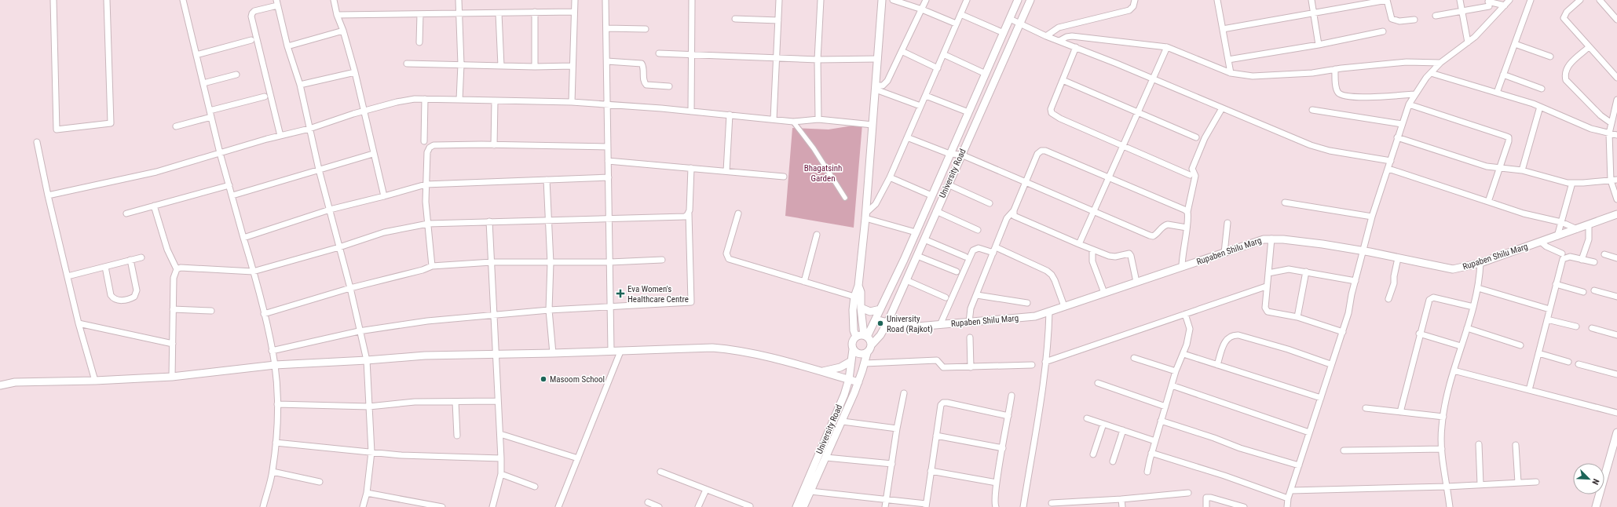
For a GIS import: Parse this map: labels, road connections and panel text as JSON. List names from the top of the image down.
{
  "streets": {
    "street": ["University Road", "Rupaben Shilu Marg"]
  },
  "crossings": [
    ["University Road", "Rupaben Shilu Marg"]
  ],
  "parks": ["Bhagatsinh Garden"],
  "places": {
    "health": ["Eva Women's Healthcare Centre"],
    "other": ["University Road (Rajkot)", "Masoom School"]
  },
  "north": "bottom right"
}
